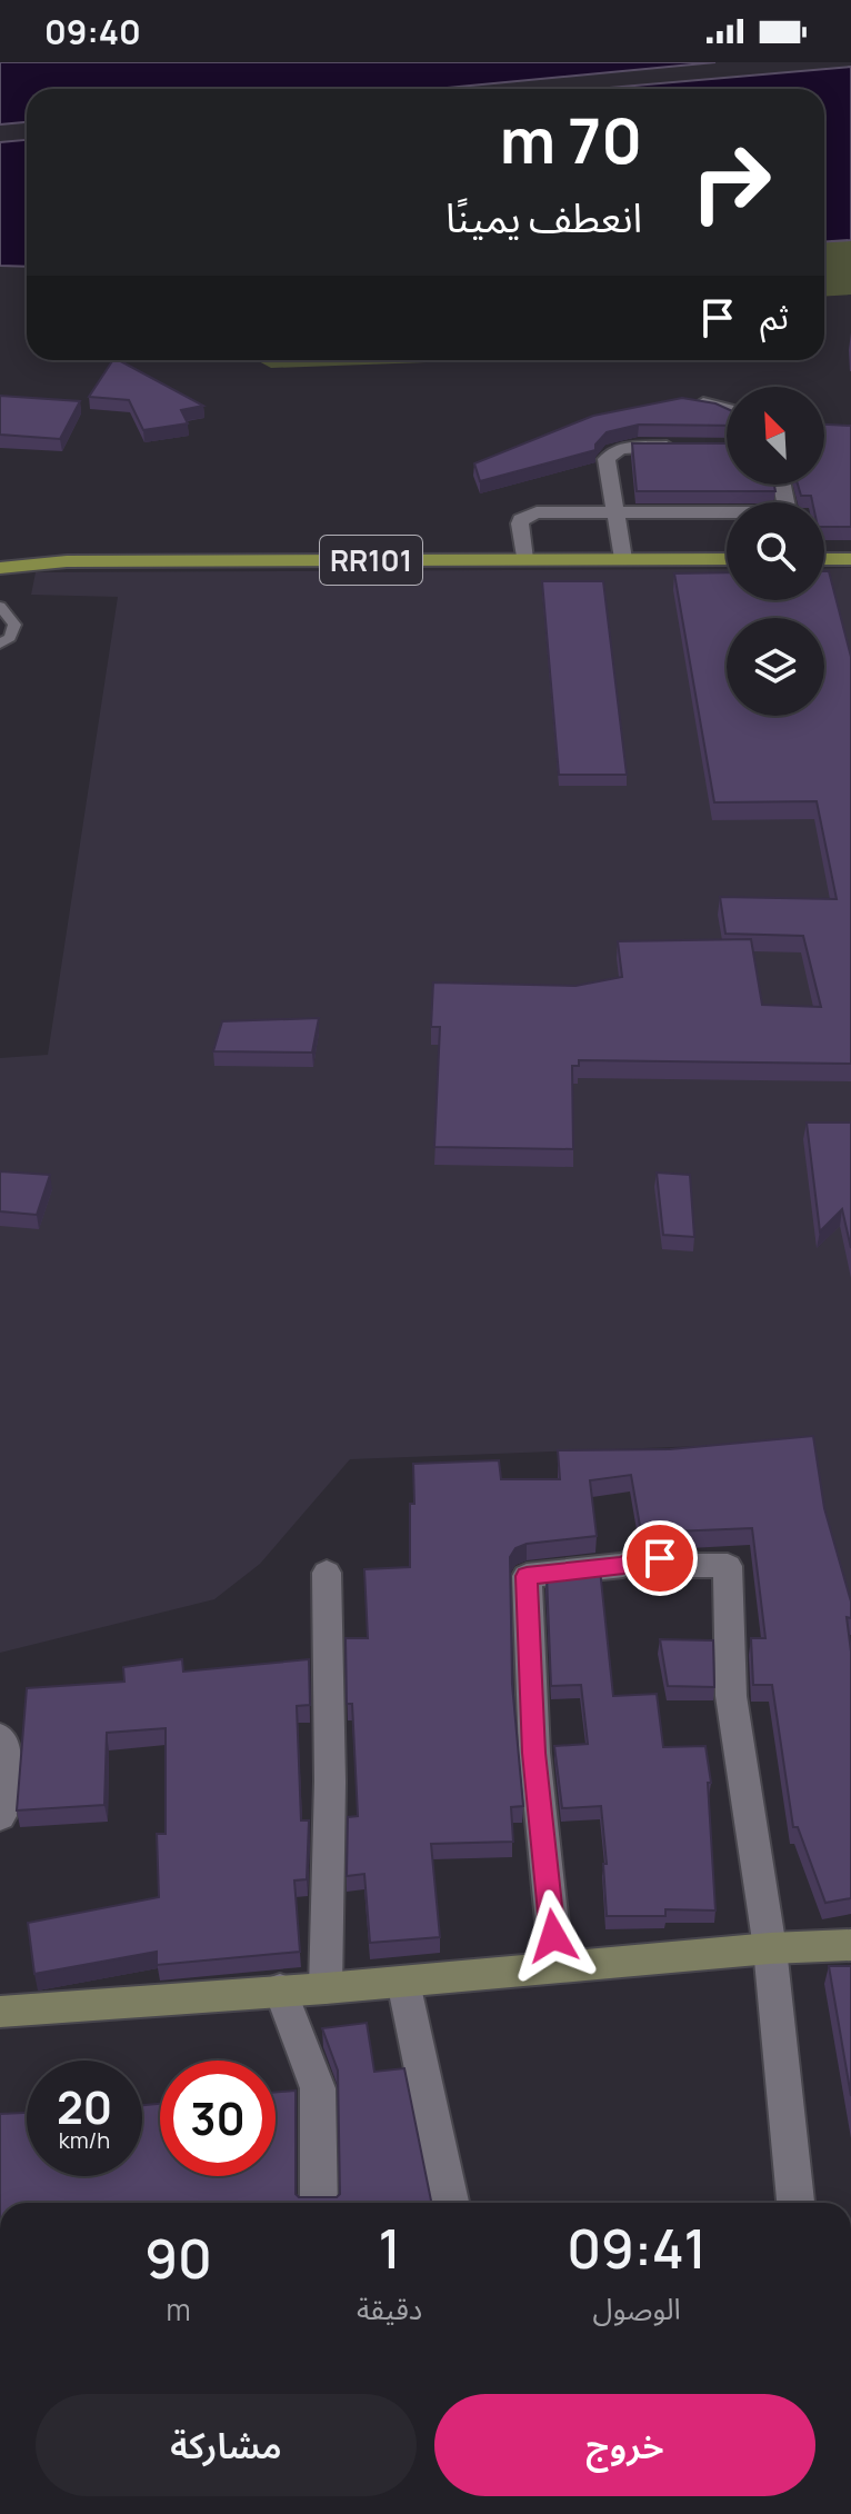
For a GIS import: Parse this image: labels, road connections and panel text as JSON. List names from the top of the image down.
{
  "streets": {
    "main road": ["RR101"]
  },
  "north": "top left",
  "page": {
    "status": "09:40",
    "turn": ["70 m", "انعطف يمينًا"],
    "then": "ثم",
    "speed": "20 km/h",
    "limit": "30",
    "eta": [
      "09:41",
      "الوصول",
      "1",
      "دقيقة",
      "90",
      "m"
    ],
    "buttons": ["خروج", "مشاركة"]
  }
}
